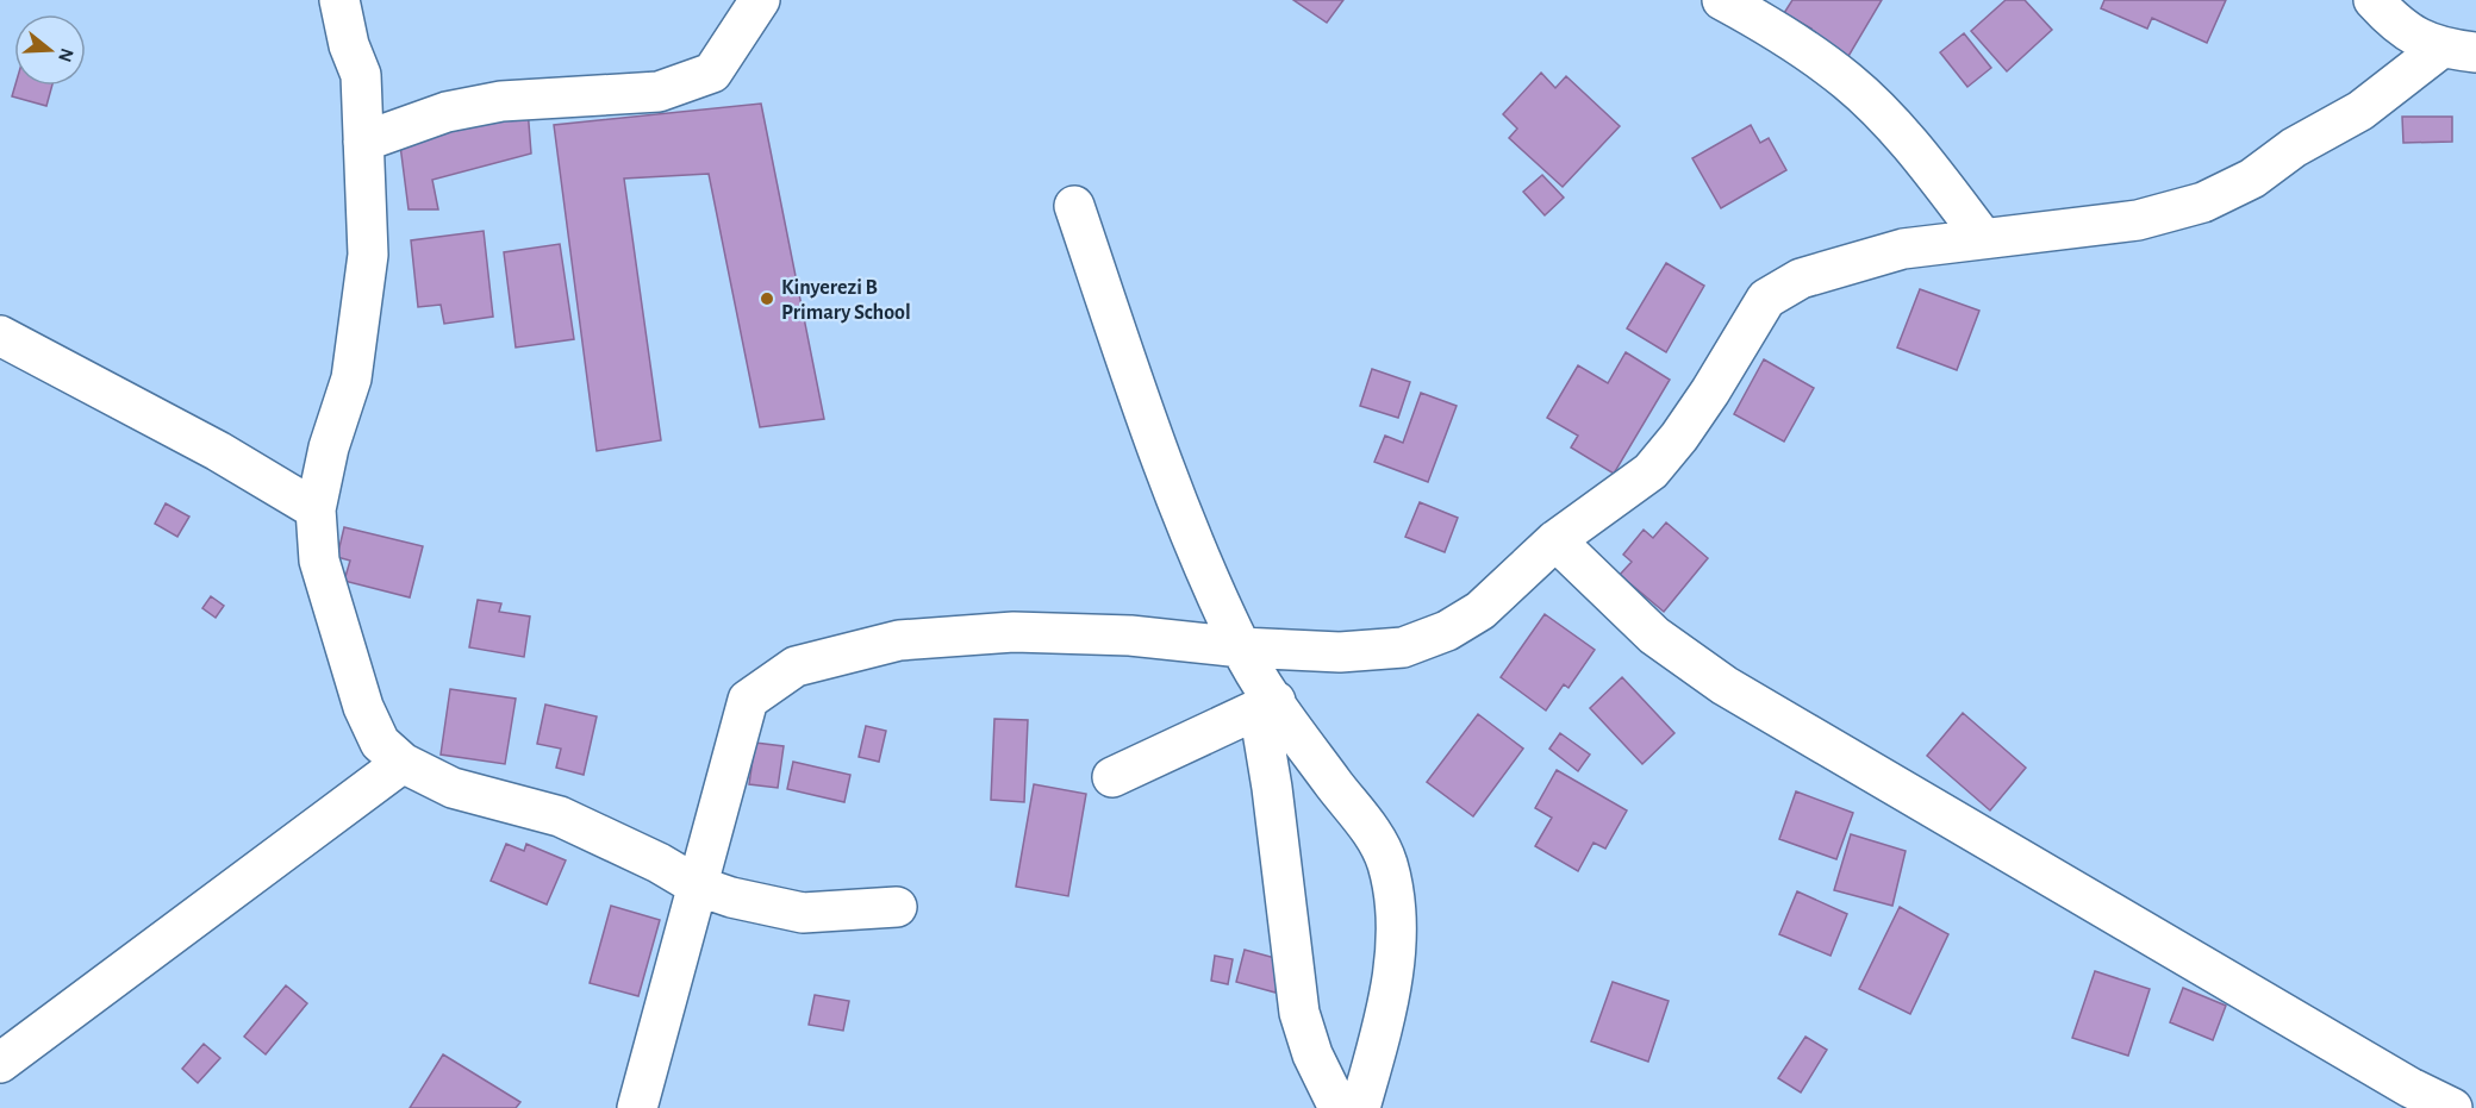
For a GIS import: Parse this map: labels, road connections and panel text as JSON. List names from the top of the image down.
{
  "places": ["Kinyerezi B Primary School"],
  "north": "right"
}
